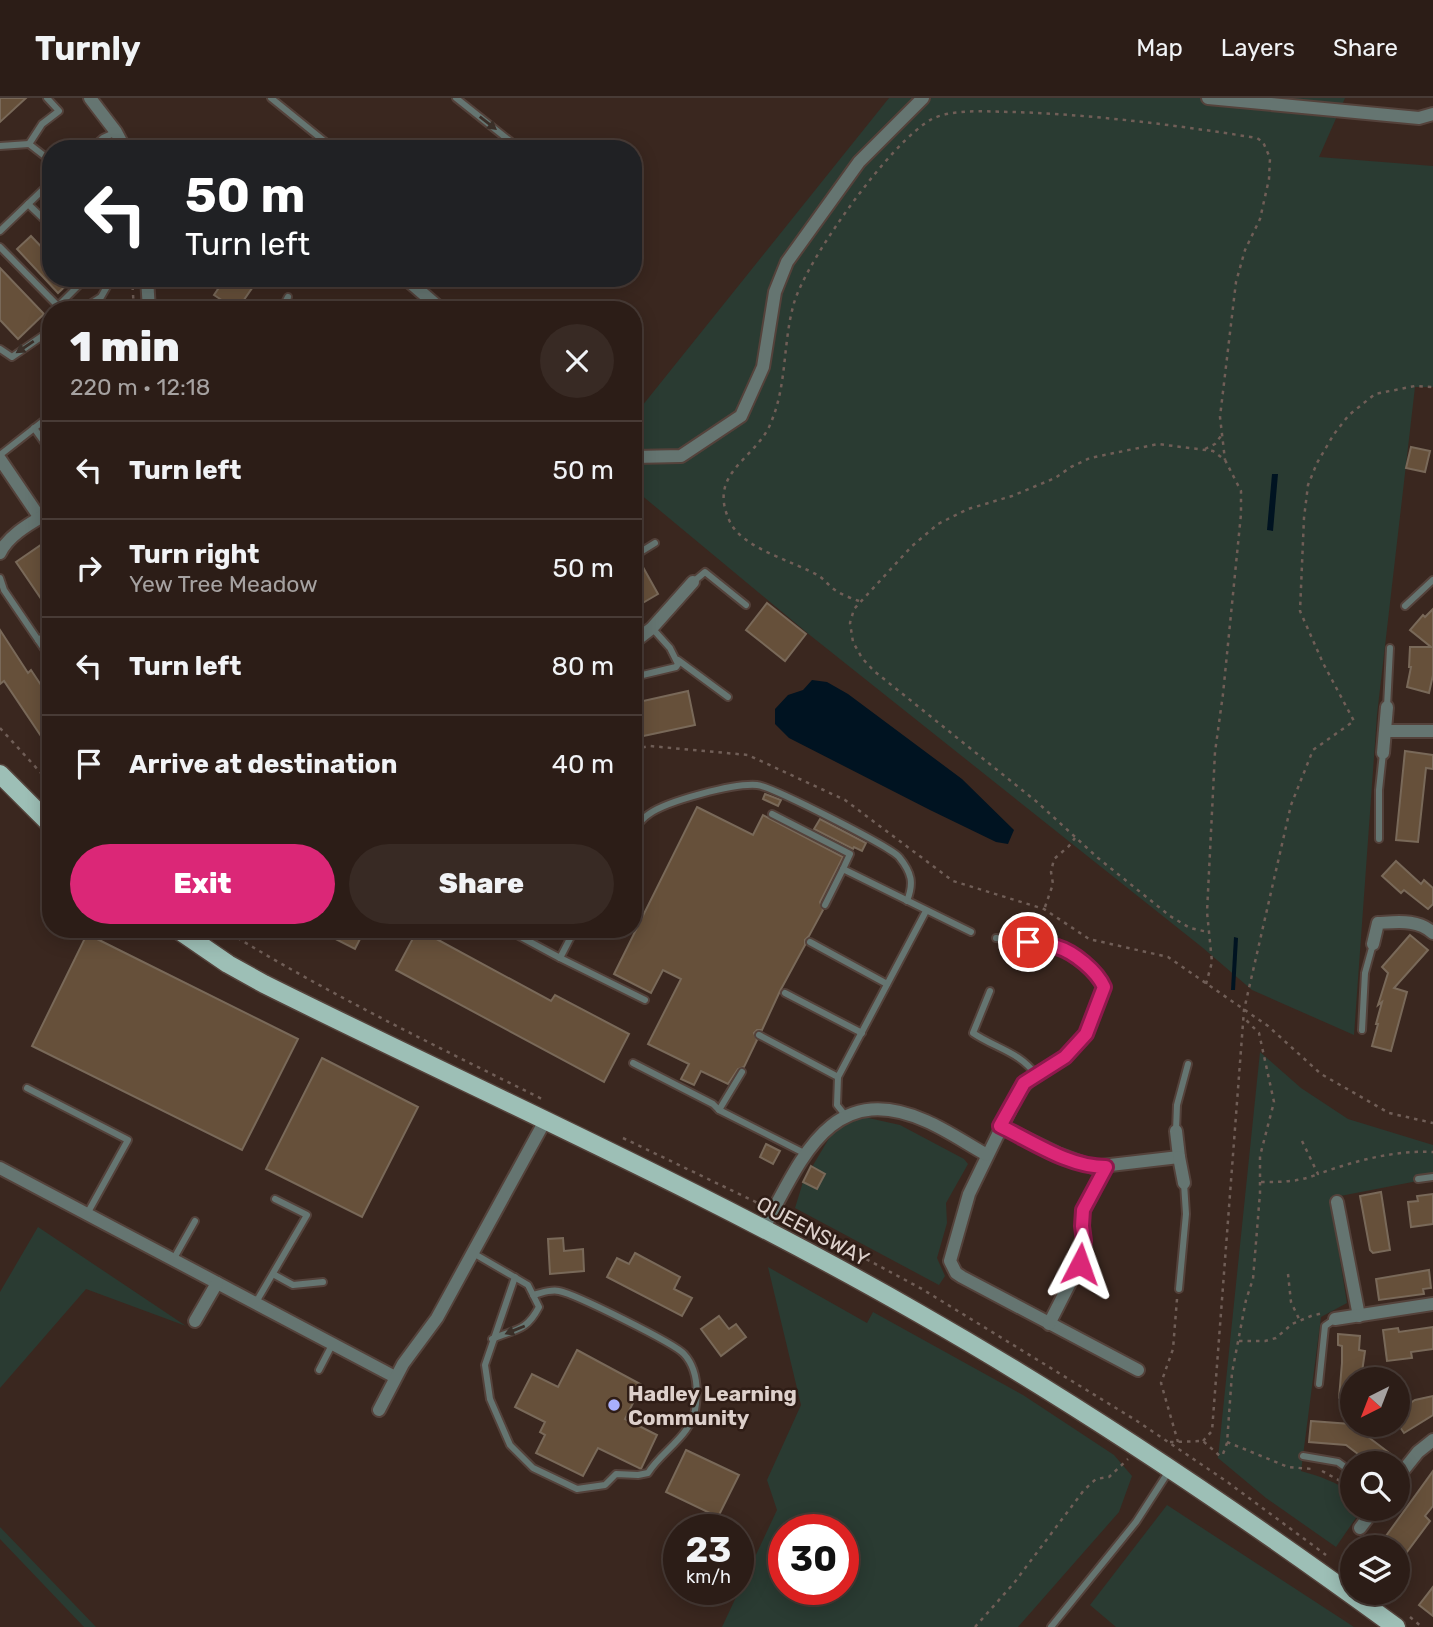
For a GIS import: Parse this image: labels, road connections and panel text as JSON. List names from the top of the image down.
{
  "streets": {
    "main road": ["QUEENSWAY"]
  },
  "places": ["Hadley Learning Community"],
  "north": "bottom left",
  "page": {
    "header": "Turnly",
    "nav": ["Map", "Layers", "Share"],
    "turn": ["50 m", "Turn left"],
    "heading": ["1 min", "220 m · 12:18"],
    "list": [
      {
        "name": "Turn left",
        "value": "50 m"
      },
      {
        "name": "Turn right",
        "note": "Yew Tree Meadow",
        "value": "50 m"
      },
      {
        "name": "Turn left",
        "value": "80 m"
      },
      {
        "name": "Arrive at destination",
        "value": "40 m"
      }
    ],
    "buttons": ["Exit", "Share"],
    "speed": "23 km/h",
    "limit": "30"
  }
}
